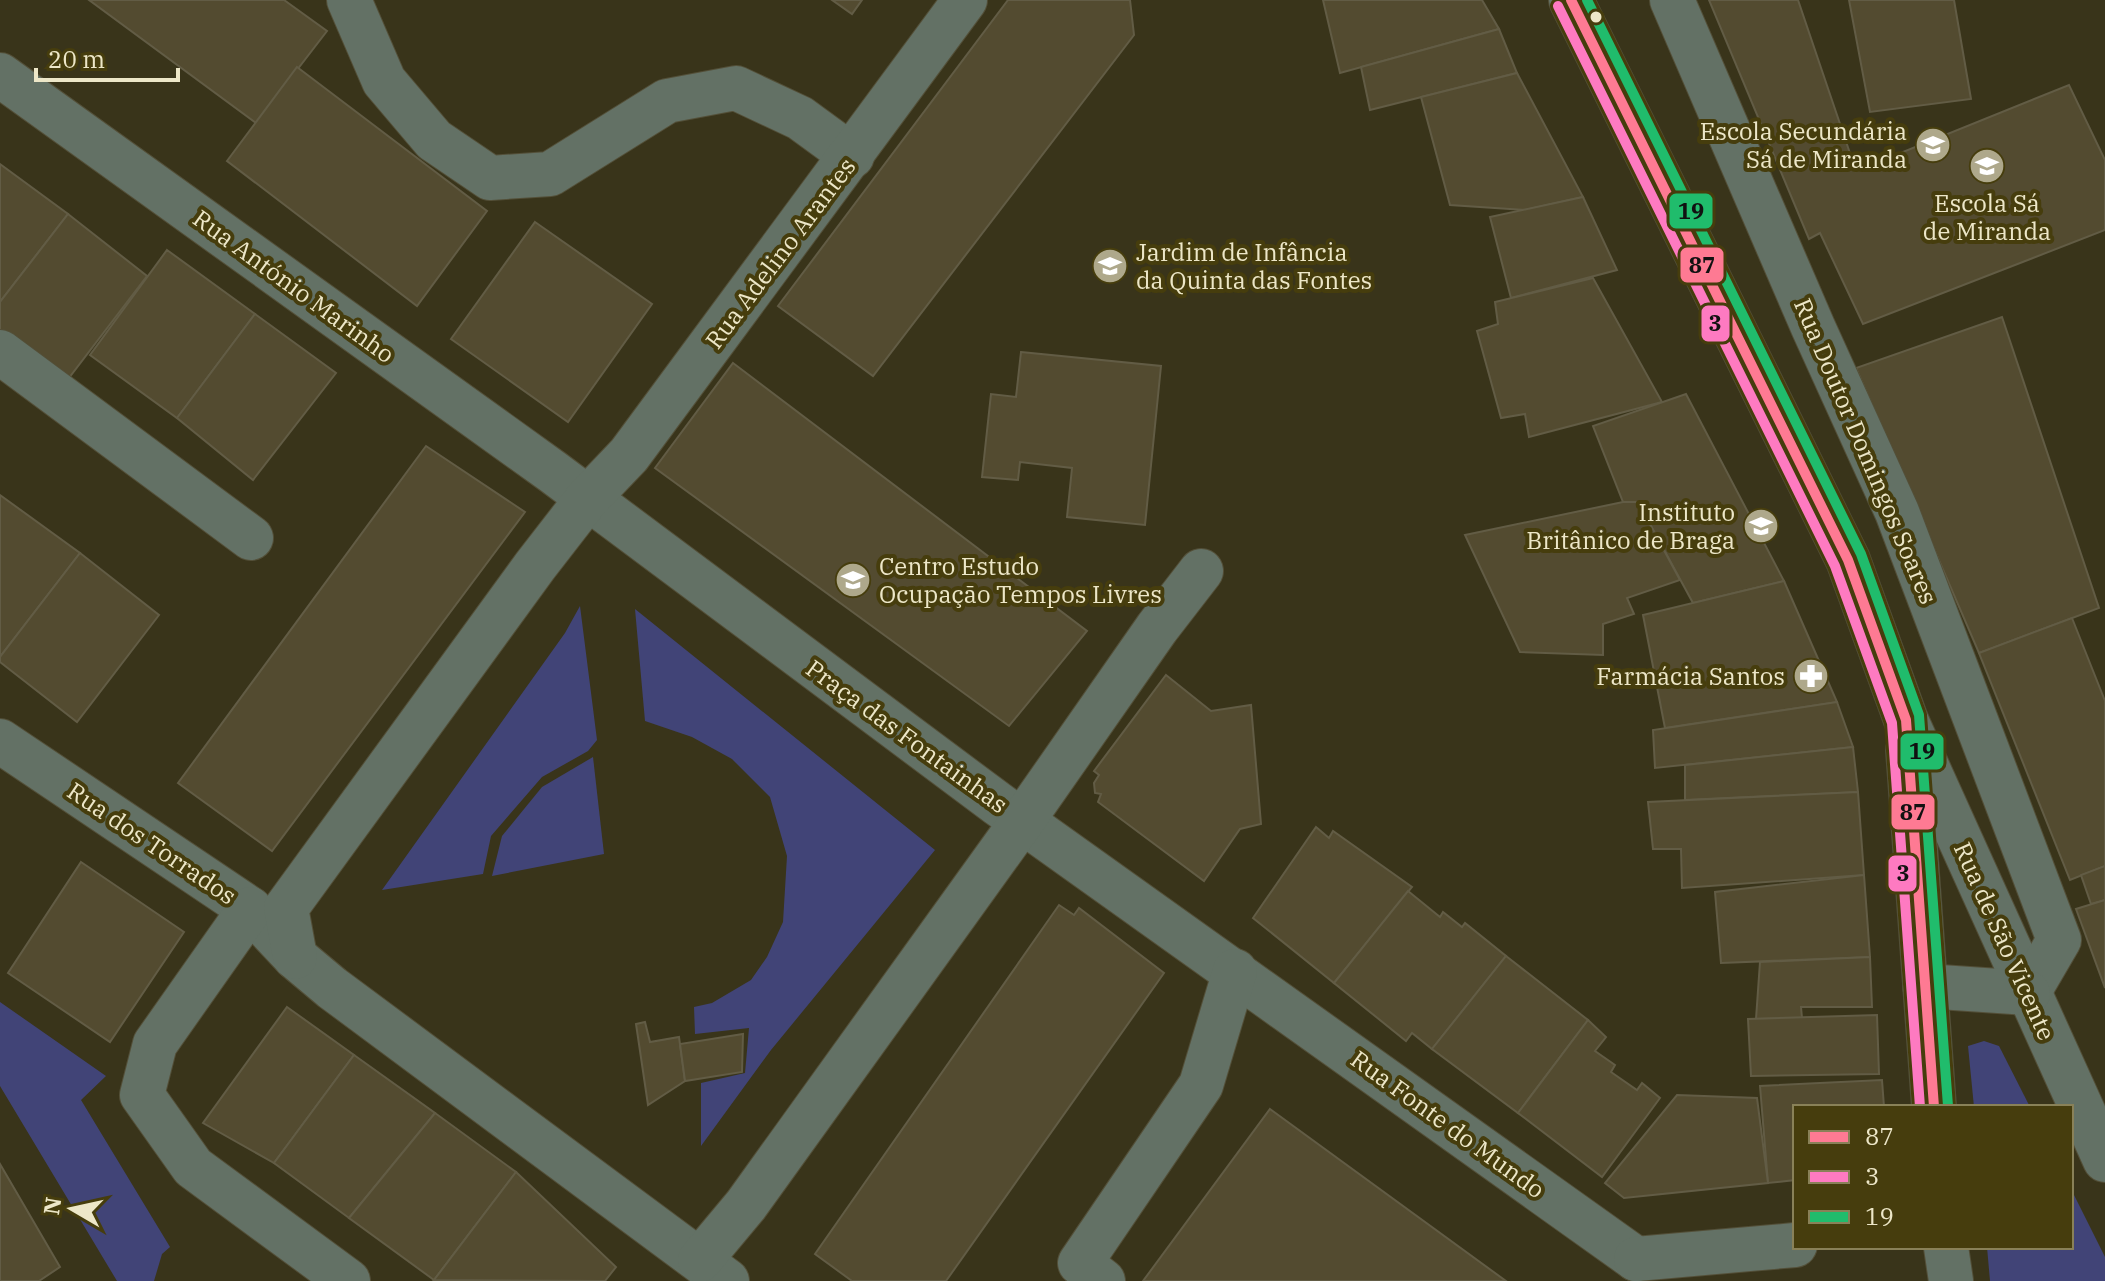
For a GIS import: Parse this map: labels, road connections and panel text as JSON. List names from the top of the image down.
{
  "streets": {
    "street": [
      "Rua Adelino Arantes",
      "Rua António Marinho",
      "Rua Doutor Domingos Soares",
      "Praça das Fontainhas",
      "Rua dos Torrados",
      "Rua de São Vicente",
      "Rua Fonte do Mundo"
    ]
  },
  "crossings": [
    ["Rua Adelino Arantes", "Rua António Marinho"],
    ["Rua Adelino Arantes", "Praça das Fontainhas"],
    ["Rua António Marinho", "Praça das Fontainhas"],
    ["Rua Doutor Domingos Soares", "Rua de São Vicente"],
    ["Praça das Fontainhas", "Rua dos Torrados"],
    ["Praça das Fontainhas", "Rua Fonte do Mundo"]
  ],
  "places": {
    "school or university": [
      "Escola Secundária Sá de Miranda",
      "Escola Sá de Miranda",
      "Jardim de Infância da Quinta das Fontes",
      "Instituto Britânico de Braga",
      "Centro Estudo Ocupação Tempos Livres"
    ],
    "pharmacy": ["Farmácia Santos"]
  },
  "lines": ["transit line 87", "transit line 19", "transit line 3"],
  "legend": ["87", "3", "19"],
  "scale_bar": "20 m",
  "north": "left"
}
